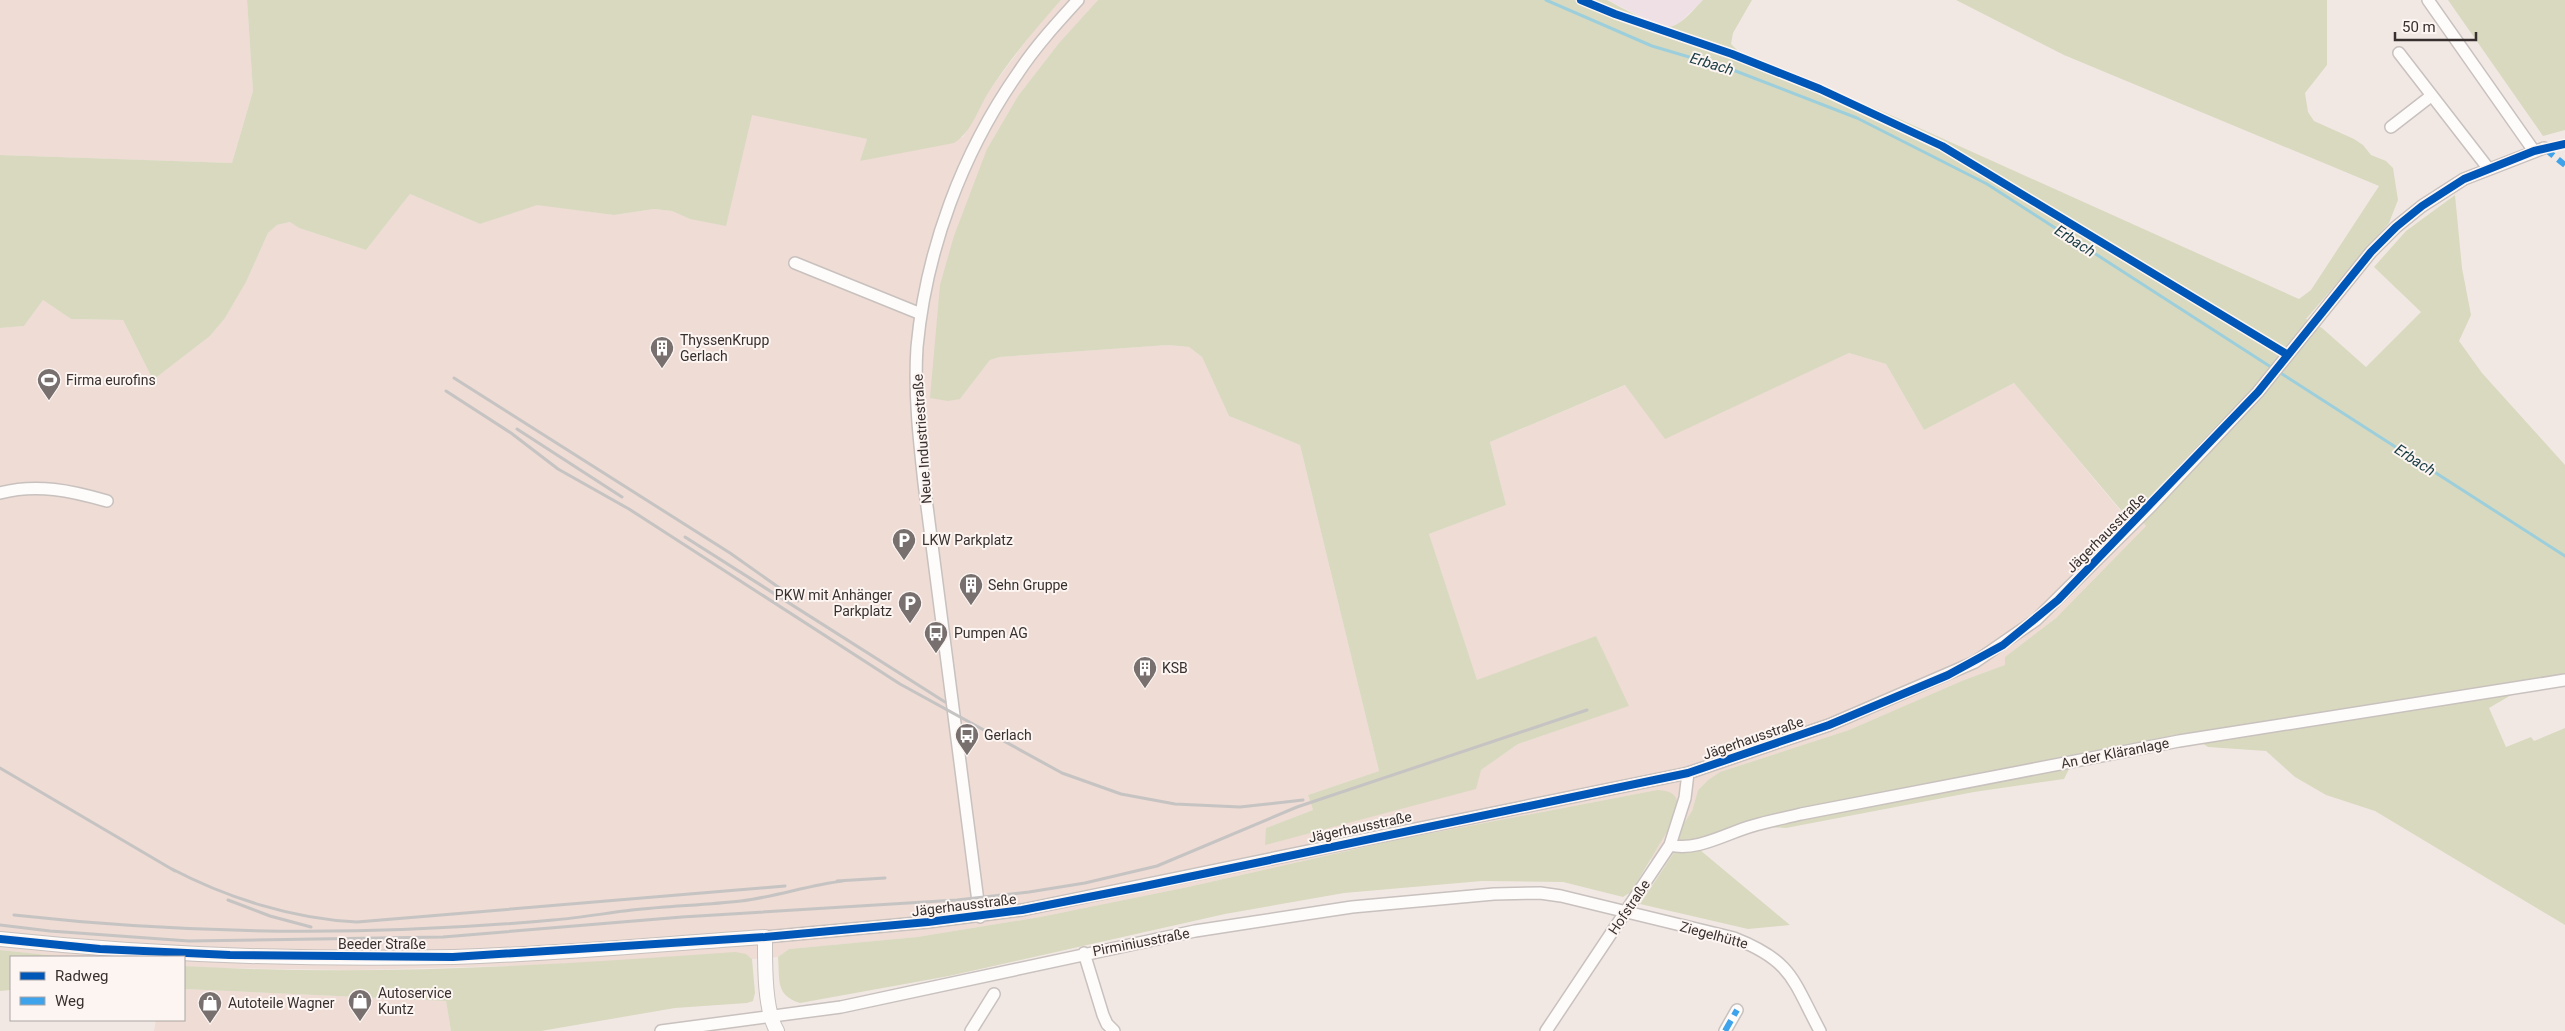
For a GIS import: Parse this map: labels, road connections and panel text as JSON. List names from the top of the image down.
{
  "streets": {
    "street": [
      "Neue Industriestraße",
      "Jägerhausstraße",
      "An der Kläranlage",
      "Hofstraße",
      "Ziegelhütte",
      "Pirminiusstraße",
      "Beeder Straße"
    ]
  },
  "crossings": [
    ["Neue Industriestraße", "Jägerhausstraße"],
    ["Jägerhausstraße", "Hofstraße"],
    ["Jägerhausstraße", "Beeder Straße"],
    ["An der Kläranlage", "Hofstraße"],
    ["Hofstraße", "Ziegelhütte"],
    ["Hofstraße", "Pirminiusstraße"],
    ["Ziegelhütte", "Pirminiusstraße"]
  ],
  "water": ["Erbach"],
  "places": {
    "building": ["ThyssenKrupp Gerlach", "Sehn Gruppe", "KSB"],
    "sports": ["Firma eurofins"],
    "parking": ["LKW Parkplatz", "PKW mit Anhänger Parkplatz"],
    "bus stop": ["Pumpen AG", "Gerlach"],
    "shop": ["Autoservice Kuntz", "Autoteile Wagner"]
  },
  "legend": ["Radweg", "Weg"],
  "scale_bar": "50 m"
}
